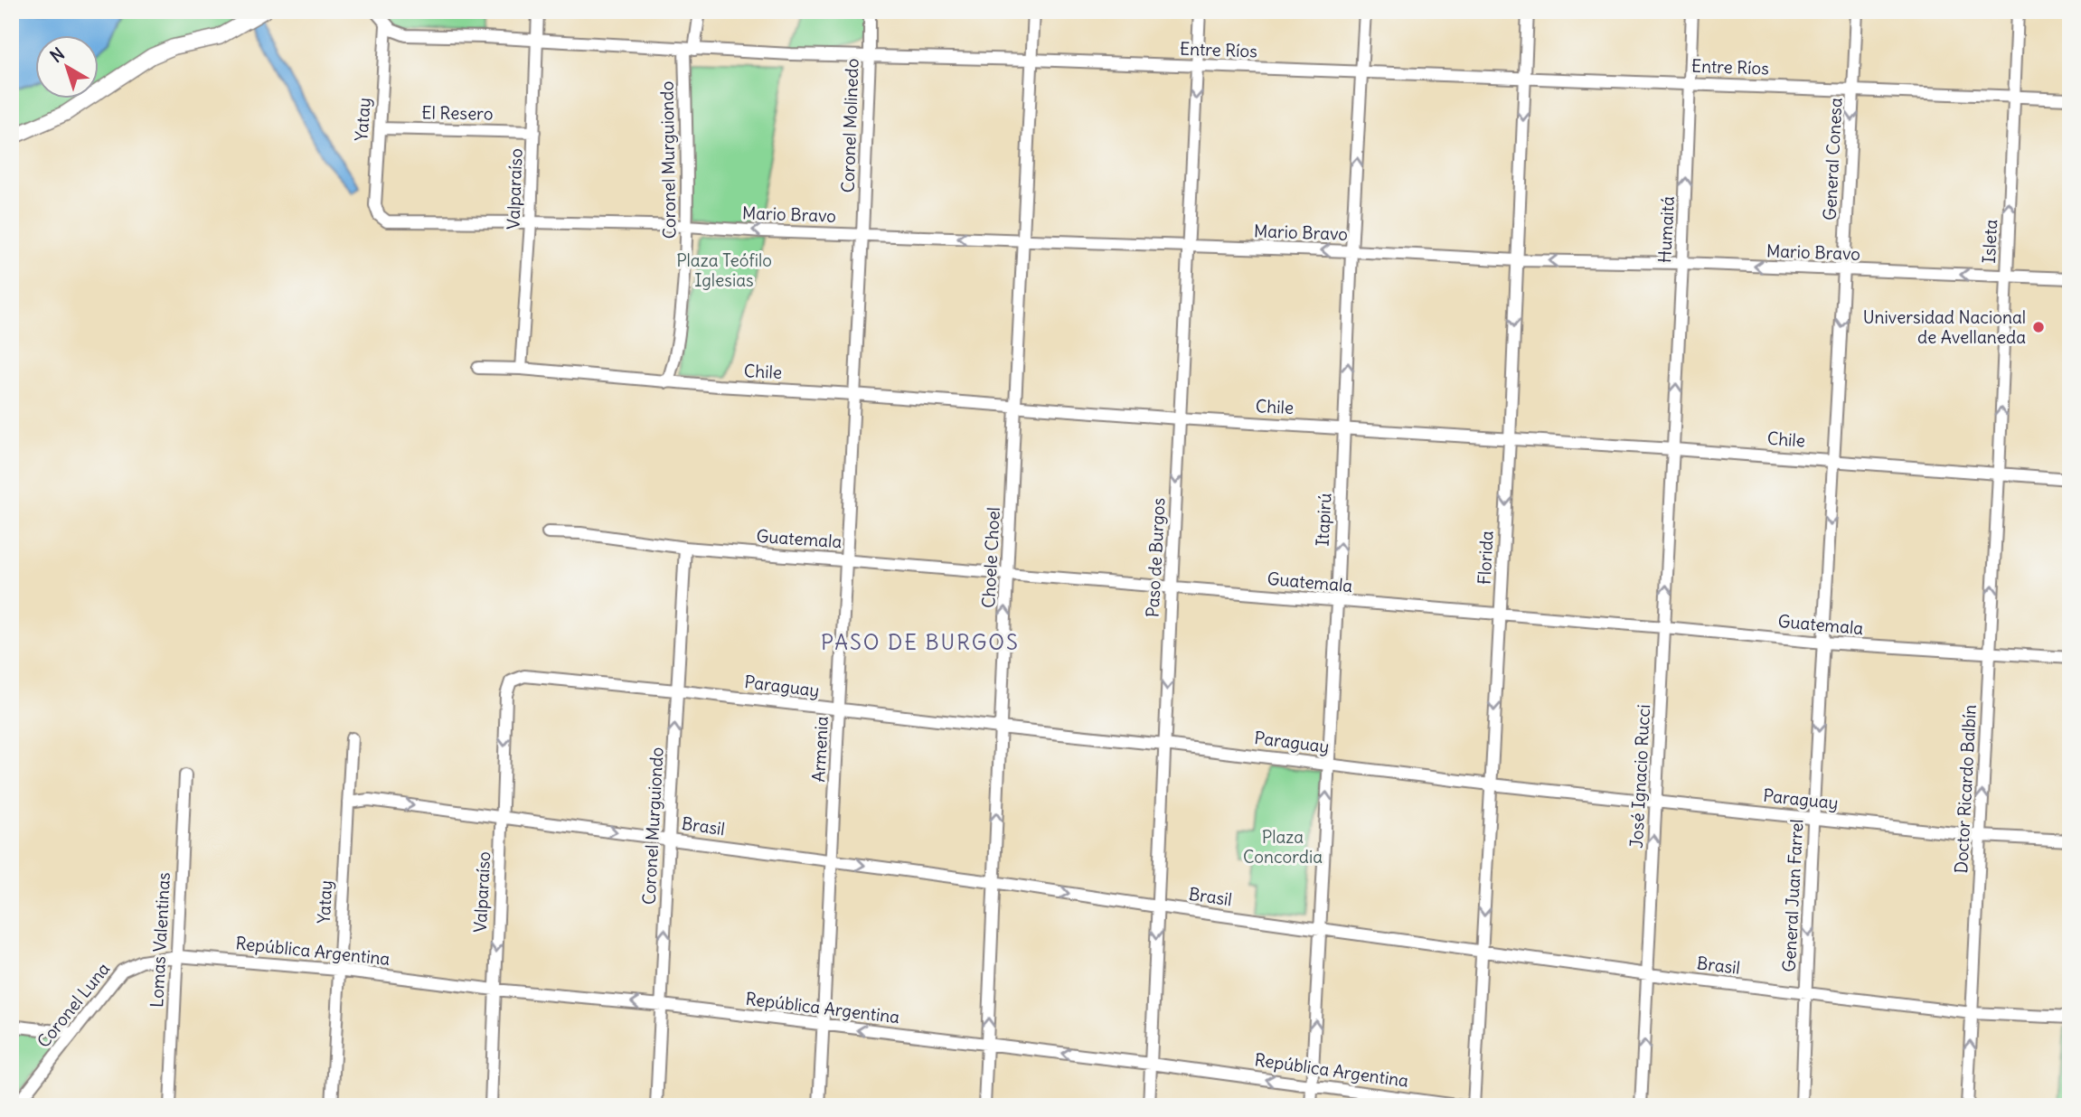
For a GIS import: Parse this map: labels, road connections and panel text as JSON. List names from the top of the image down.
{
  "streets": {
    "street": [
      "Entre Ríos",
      "El Resero",
      "Yatay",
      "Coronel Molinedo",
      "General Conesa",
      "Coronel Murguiondo",
      "Valparaíso",
      "Mario Bravo",
      "Humaitá",
      "Isleta",
      "Chile",
      "Itapirú",
      "Guatemala",
      "Choele Choel",
      "Paso de Burgos",
      "Florida",
      "Paraguay",
      "Armenia",
      "José Ignacio Rucci",
      "Doctor Ricardo Balbín",
      "Brasil",
      "General Juan Farrel",
      "Lomas Valentinas",
      "República Argentina",
      "Coronel Luna"
    ]
  },
  "crossings": [
    ["Entre Ríos", "Yatay"],
    ["Entre Ríos", "Coronel Molinedo"],
    ["Entre Ríos", "General Conesa"],
    ["Entre Ríos", "Coronel Murguiondo"],
    ["Entre Ríos", "Valparaíso"],
    ["Entre Ríos", "Humaitá"],
    ["Entre Ríos", "Isleta"],
    ["Entre Ríos", "Itapirú"],
    ["Entre Ríos", "Choele Choel"],
    ["Entre Ríos", "Paso de Burgos"],
    ["Entre Ríos", "Florida"],
    ["El Resero", "Yatay"],
    ["El Resero", "Valparaíso"],
    ["Yatay", "Mario Bravo"],
    ["Yatay", "Brasil"],
    ["Yatay", "República Argentina"],
    ["Coronel Molinedo", "Mario Bravo"],
    ["Coronel Molinedo", "Chile"],
    ["Coronel Molinedo", "Armenia"],
    ["General Conesa", "Mario Bravo"],
    ["General Conesa", "Chile"],
    ["General Conesa", "General Juan Farrel"],
    ["Coronel Murguiondo", "Mario Bravo"],
    ["Coronel Murguiondo", "Chile"],
    ["Coronel Murguiondo", "Guatemala"],
    ["Coronel Murguiondo", "Paraguay"],
    ["Coronel Murguiondo", "Brasil"],
    ["Coronel Murguiondo", "República Argentina"],
    ["Valparaíso", "Mario Bravo"],
    ["Valparaíso", "Chile"],
    ["Valparaíso", "Paraguay"],
    ["Valparaíso", "Brasil"],
    ["Valparaíso", "República Argentina"],
    ["Mario Bravo", "Humaitá"],
    ["Mario Bravo", "Isleta"],
    ["Mario Bravo", "Itapirú"],
    ["Mario Bravo", "Choele Choel"],
    ["Mario Bravo", "Paso de Burgos"],
    ["Mario Bravo", "Florida"],
    ["Humaitá", "Chile"],
    ["Humaitá", "José Ignacio Rucci"],
    ["Isleta", "Chile"],
    ["Isleta", "Doctor Ricardo Balbín"],
    ["Chile", "Itapirú"],
    ["Chile", "Choele Choel"],
    ["Chile", "Paso de Burgos"],
    ["Chile", "Florida"],
    ["Chile", "Armenia"],
    ["Chile", "José Ignacio Rucci"],
    ["Chile", "Doctor Ricardo Balbín"],
    ["Chile", "General Juan Farrel"],
    ["Itapirú", "Guatemala"],
    ["Itapirú", "Paraguay"],
    ["Itapirú", "Brasil"],
    ["Itapirú", "República Argentina"],
    ["Guatemala", "Choele Choel"],
    ["Guatemala", "Paso de Burgos"],
    ["Guatemala", "Florida"],
    ["Guatemala", "Armenia"],
    ["Guatemala", "José Ignacio Rucci"],
    ["Guatemala", "Doctor Ricardo Balbín"],
    ["Guatemala", "General Juan Farrel"],
    ["Choele Choel", "Paraguay"],
    ["Choele Choel", "Brasil"],
    ["Choele Choel", "República Argentina"],
    ["Paso de Burgos", "Paraguay"],
    ["Paso de Burgos", "Brasil"],
    ["Paso de Burgos", "República Argentina"],
    ["Florida", "Paraguay"],
    ["Florida", "Brasil"],
    ["Paraguay", "Armenia"],
    ["Paraguay", "José Ignacio Rucci"],
    ["Paraguay", "Doctor Ricardo Balbín"],
    ["Paraguay", "General Juan Farrel"],
    ["Armenia", "Brasil"],
    ["Armenia", "República Argentina"],
    ["José Ignacio Rucci", "Brasil"],
    ["Doctor Ricardo Balbín", "Brasil"],
    ["Brasil", "General Juan Farrel"],
    ["Lomas Valentinas", "República Argentina"],
    ["Lomas Valentinas", "Coronel Luna"],
    ["República Argentina", "Coronel Luna"]
  ],
  "one_way": [
    "General Conesa",
    "Valparaíso",
    "Mario Bravo",
    "Humaitá",
    "Isleta",
    "Itapirú",
    "Choele Choel",
    "Paso de Burgos",
    "Florida",
    "José Ignacio Rucci",
    "Doctor Ricardo Balbín",
    "Brasil",
    "General Juan Farrel",
    "República Argentina"
  ],
  "districts": ["PASO DE BURGOS"],
  "parks": ["Plaza Teófilo Iglesias", "Plaza Concordia"],
  "places": ["Universidad Nacional de Avellaneda"],
  "north": "top left"
}
